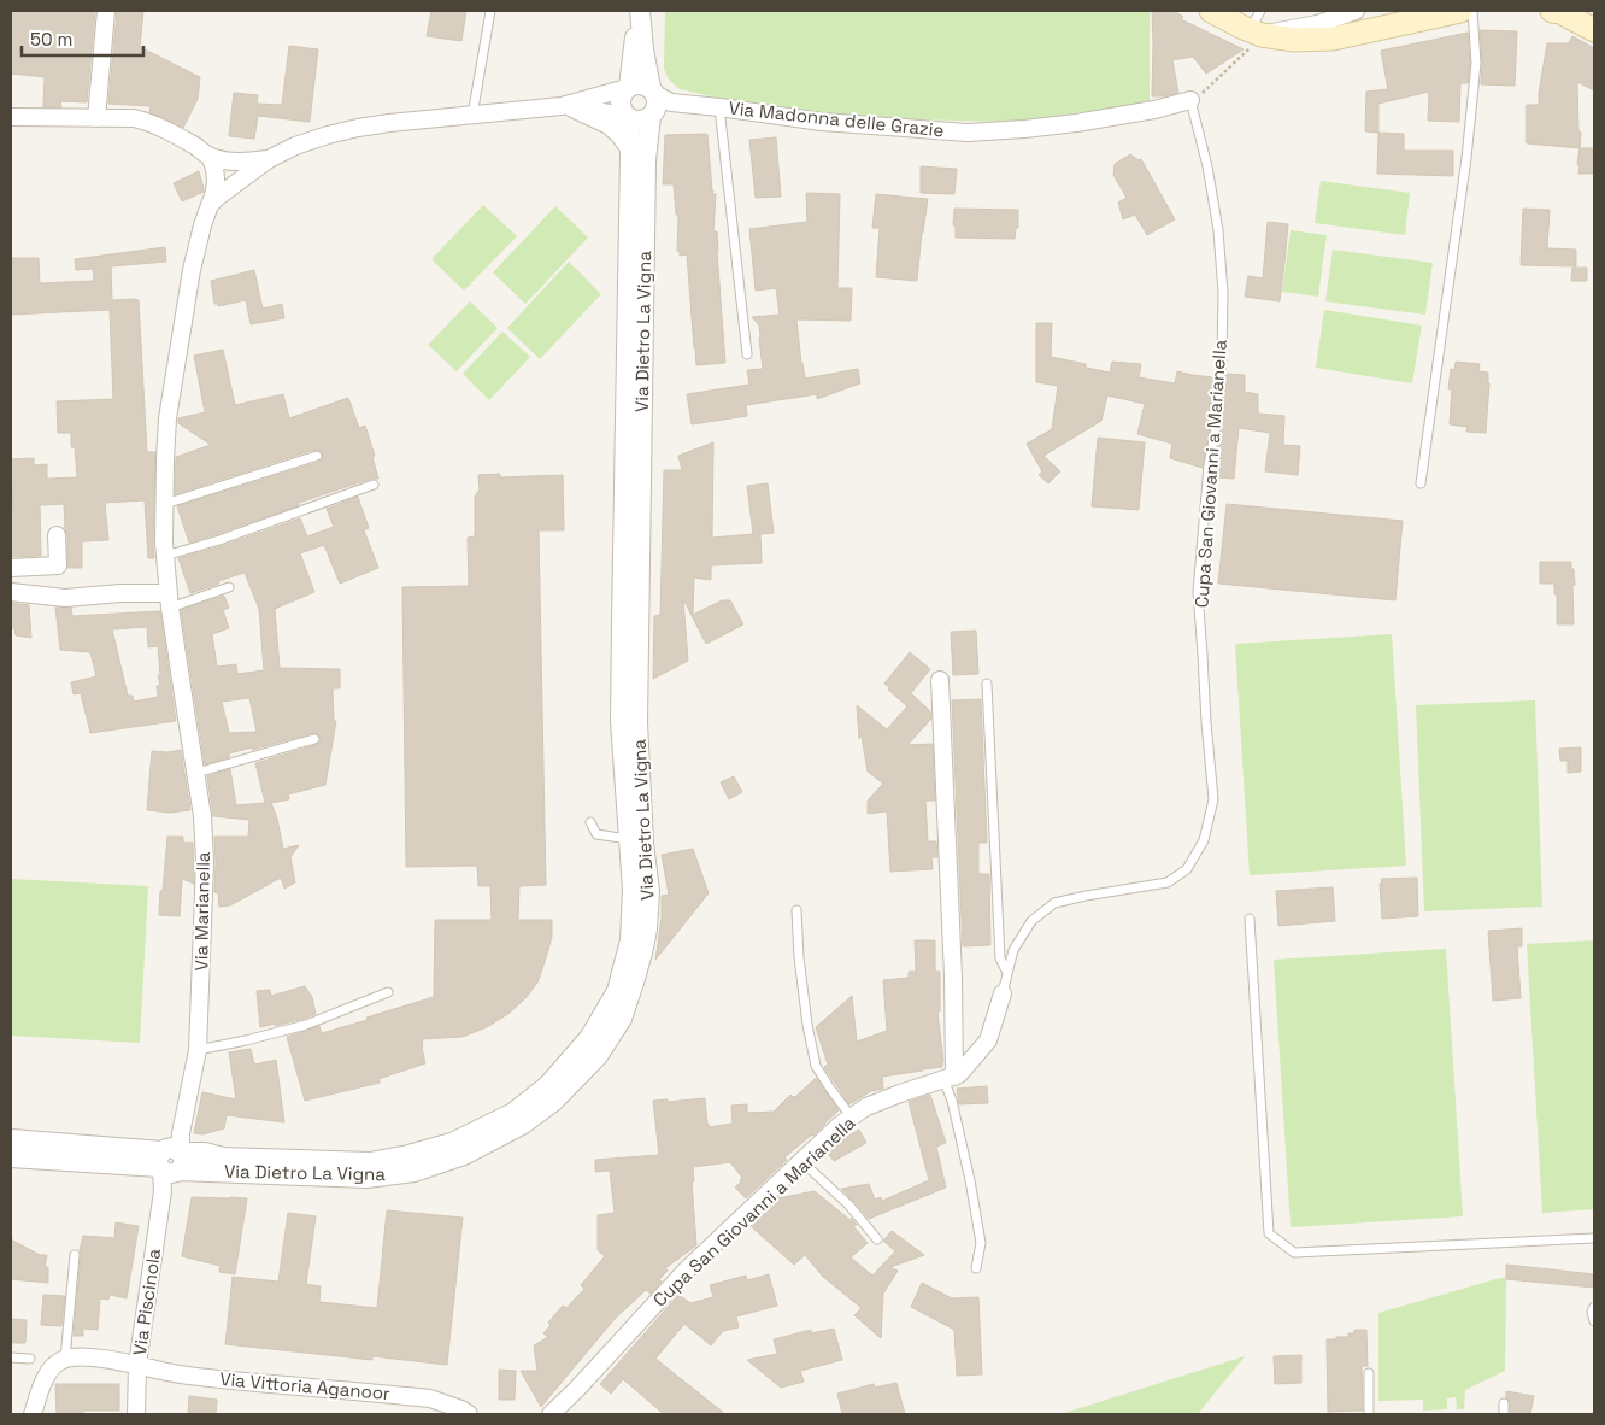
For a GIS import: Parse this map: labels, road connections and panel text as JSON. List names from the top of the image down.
{
  "streets": {
    "street": [
      "Via Madonna delle Grazie",
      "Via Dietro La Vigna",
      "Cupa San Giovanni a Marianella",
      "Via Marianella",
      "Via Piscinola",
      "Via Vittoria Aganoor"
    ]
  },
  "crossings": [
    ["Via Madonna delle Grazie", "Via Dietro La Vigna"],
    ["Via Madonna delle Grazie", "Cupa San Giovanni a Marianella"],
    ["Via Dietro La Vigna", "Via Marianella"],
    ["Via Dietro La Vigna", "Via Piscinola"],
    ["Via Marianella", "Via Piscinola"],
    ["Via Piscinola", "Via Vittoria Aganoor"]
  ],
  "scale_bar": "50 m"
}
